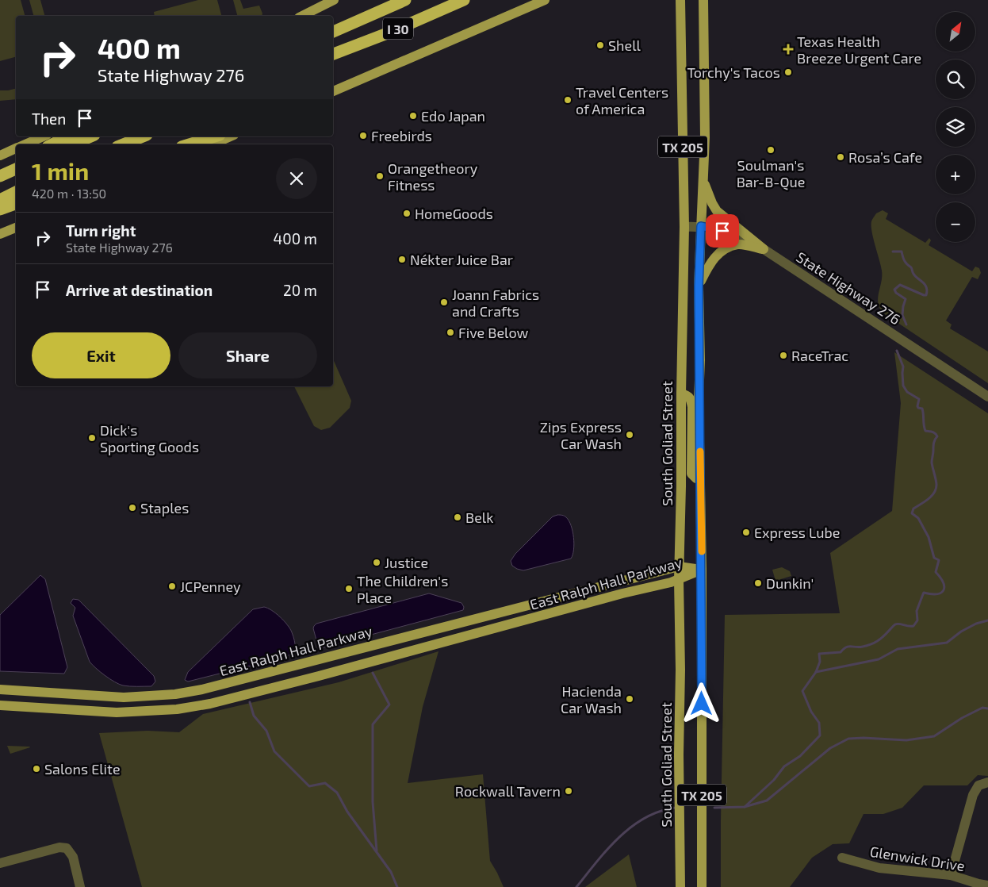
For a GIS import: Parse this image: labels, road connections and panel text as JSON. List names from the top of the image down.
{
  "streets": {
    "highway": ["I 30"],
    "main road": ["TX 205", "South Goliad Street", "East Ralph Hall Parkway"],
    "street": ["State Highway 276", "Glenwick Drive"]
  },
  "crossings": [
    ["TX 205", "State Highway 276"],
    ["TX 205", "East Ralph Hall Parkway"],
    ["State Highway 276", "South Goliad Street"],
    ["South Goliad Street", "East Ralph Hall Parkway"]
  ],
  "places": {
    "other": [
      "Shell",
      "Torchy's Tacos",
      "Travel Centers of America",
      "Edo Japan",
      "Freebirds",
      "Soulman's Bar-B-Que",
      "Rosa’s Cafe",
      "Orangetheory Fitness",
      "HomeGoods",
      "Nékter Juice Bar",
      "Joann Fabrics and Crafts",
      "Five Below",
      "RaceTrac",
      "Zips Express Car Wash",
      "Dick's Sporting Goods",
      "Staples",
      "Belk",
      "Express Lube",
      "Justice",
      "Dunkin'",
      "JCPenney",
      "The Children's Place",
      "Hacienda Car Wash",
      "Salons Elite",
      "Rockwall Tavern"
    ],
    "health": ["Texas Health Breeze Urgent Care"]
  },
  "north": "top right",
  "page": {
    "map_buttons": ["+", "−"],
    "turn": ["400 m", "State Highway 276"],
    "then": "Then",
    "heading": ["1 min", "420 m · 13:50"],
    "list": [
      {
        "name": "Turn right",
        "note": "State Highway 276",
        "value": "400 m"
      },
      {
        "name": "Arrive at destination",
        "value": "20 m"
      }
    ],
    "buttons": ["Exit", "Share"]
  }
}
